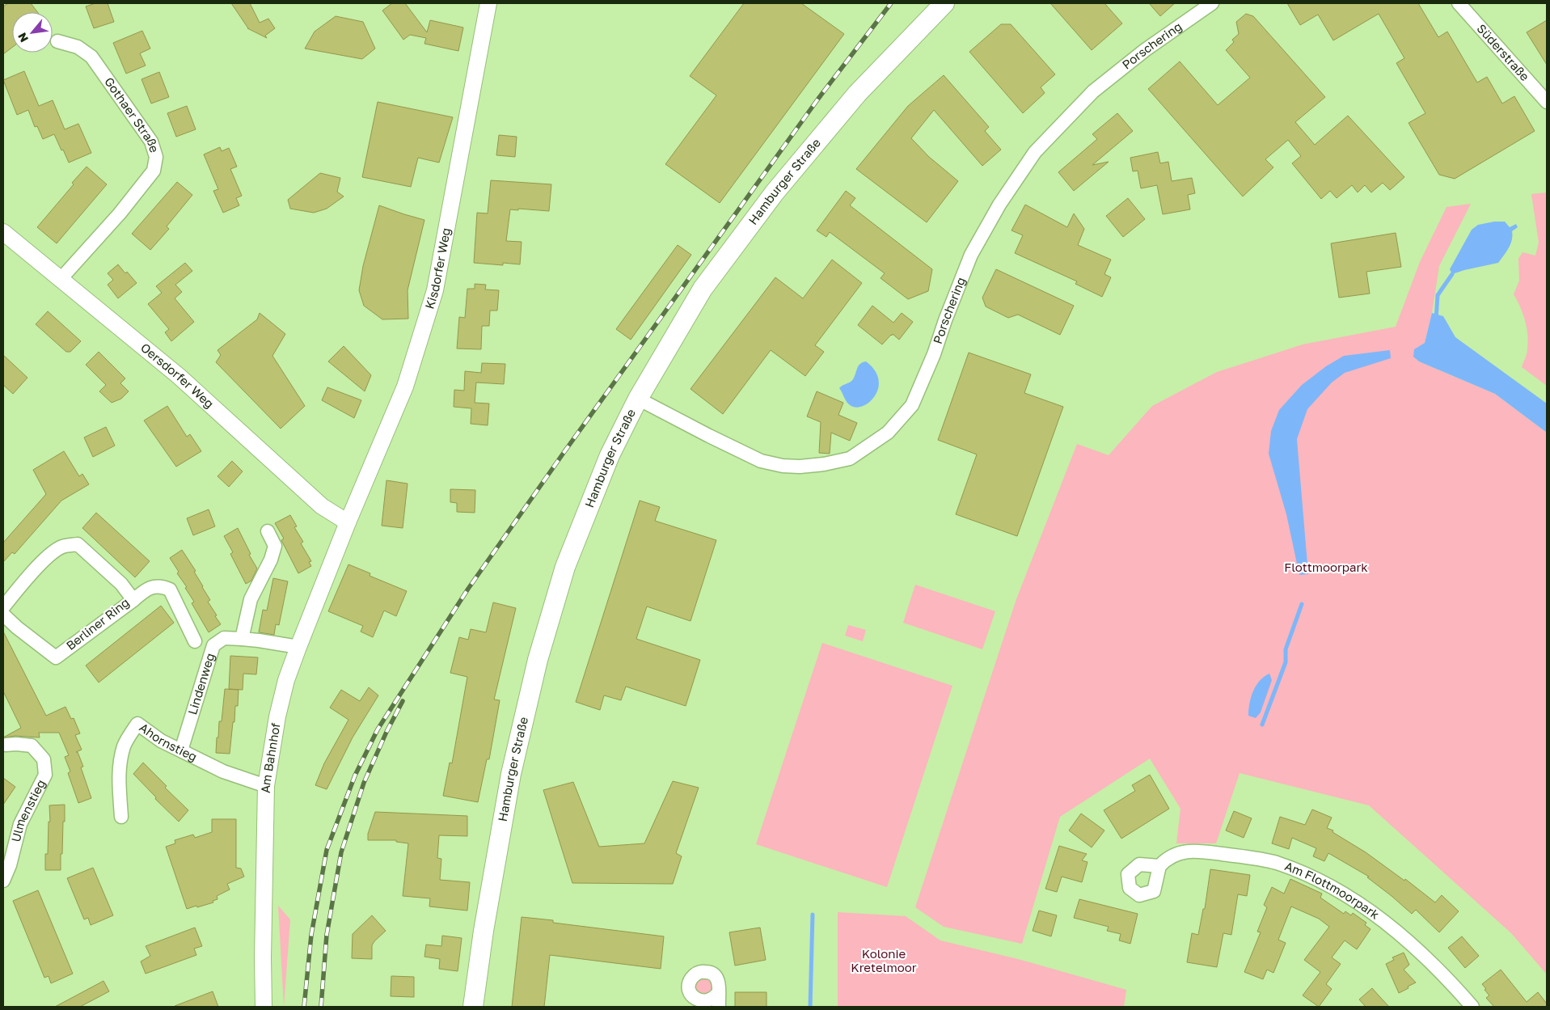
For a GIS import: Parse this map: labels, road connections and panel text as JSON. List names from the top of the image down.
{
  "streets": {
    "main road": ["Hamburger Straße"],
    "street": [
      "Porschering",
      "Süderstraße",
      "Gothaer Straße",
      "Kisdorfer Weg",
      "Oersdorfer Weg",
      "Berliner Ring",
      "Lindenweg",
      "Ahornstieg",
      "Am Bahnhof",
      "Ulmenstieg",
      "Am Flottmoorpark"
    ]
  },
  "crossings": [
    ["Porschering", "Hamburger Straße"],
    ["Gothaer Straße", "Oersdorfer Weg"],
    ["Kisdorfer Weg", "Oersdorfer Weg"],
    ["Kisdorfer Weg", "Am Bahnhof"],
    ["Oersdorfer Weg", "Am Bahnhof"],
    ["Lindenweg", "Ahornstieg"],
    ["Lindenweg", "Am Bahnhof"],
    ["Ahornstieg", "Am Bahnhof"]
  ],
  "parks": ["Flottmoorpark", "Kolonie Kretelmoor"],
  "north": "bottom left"
}
